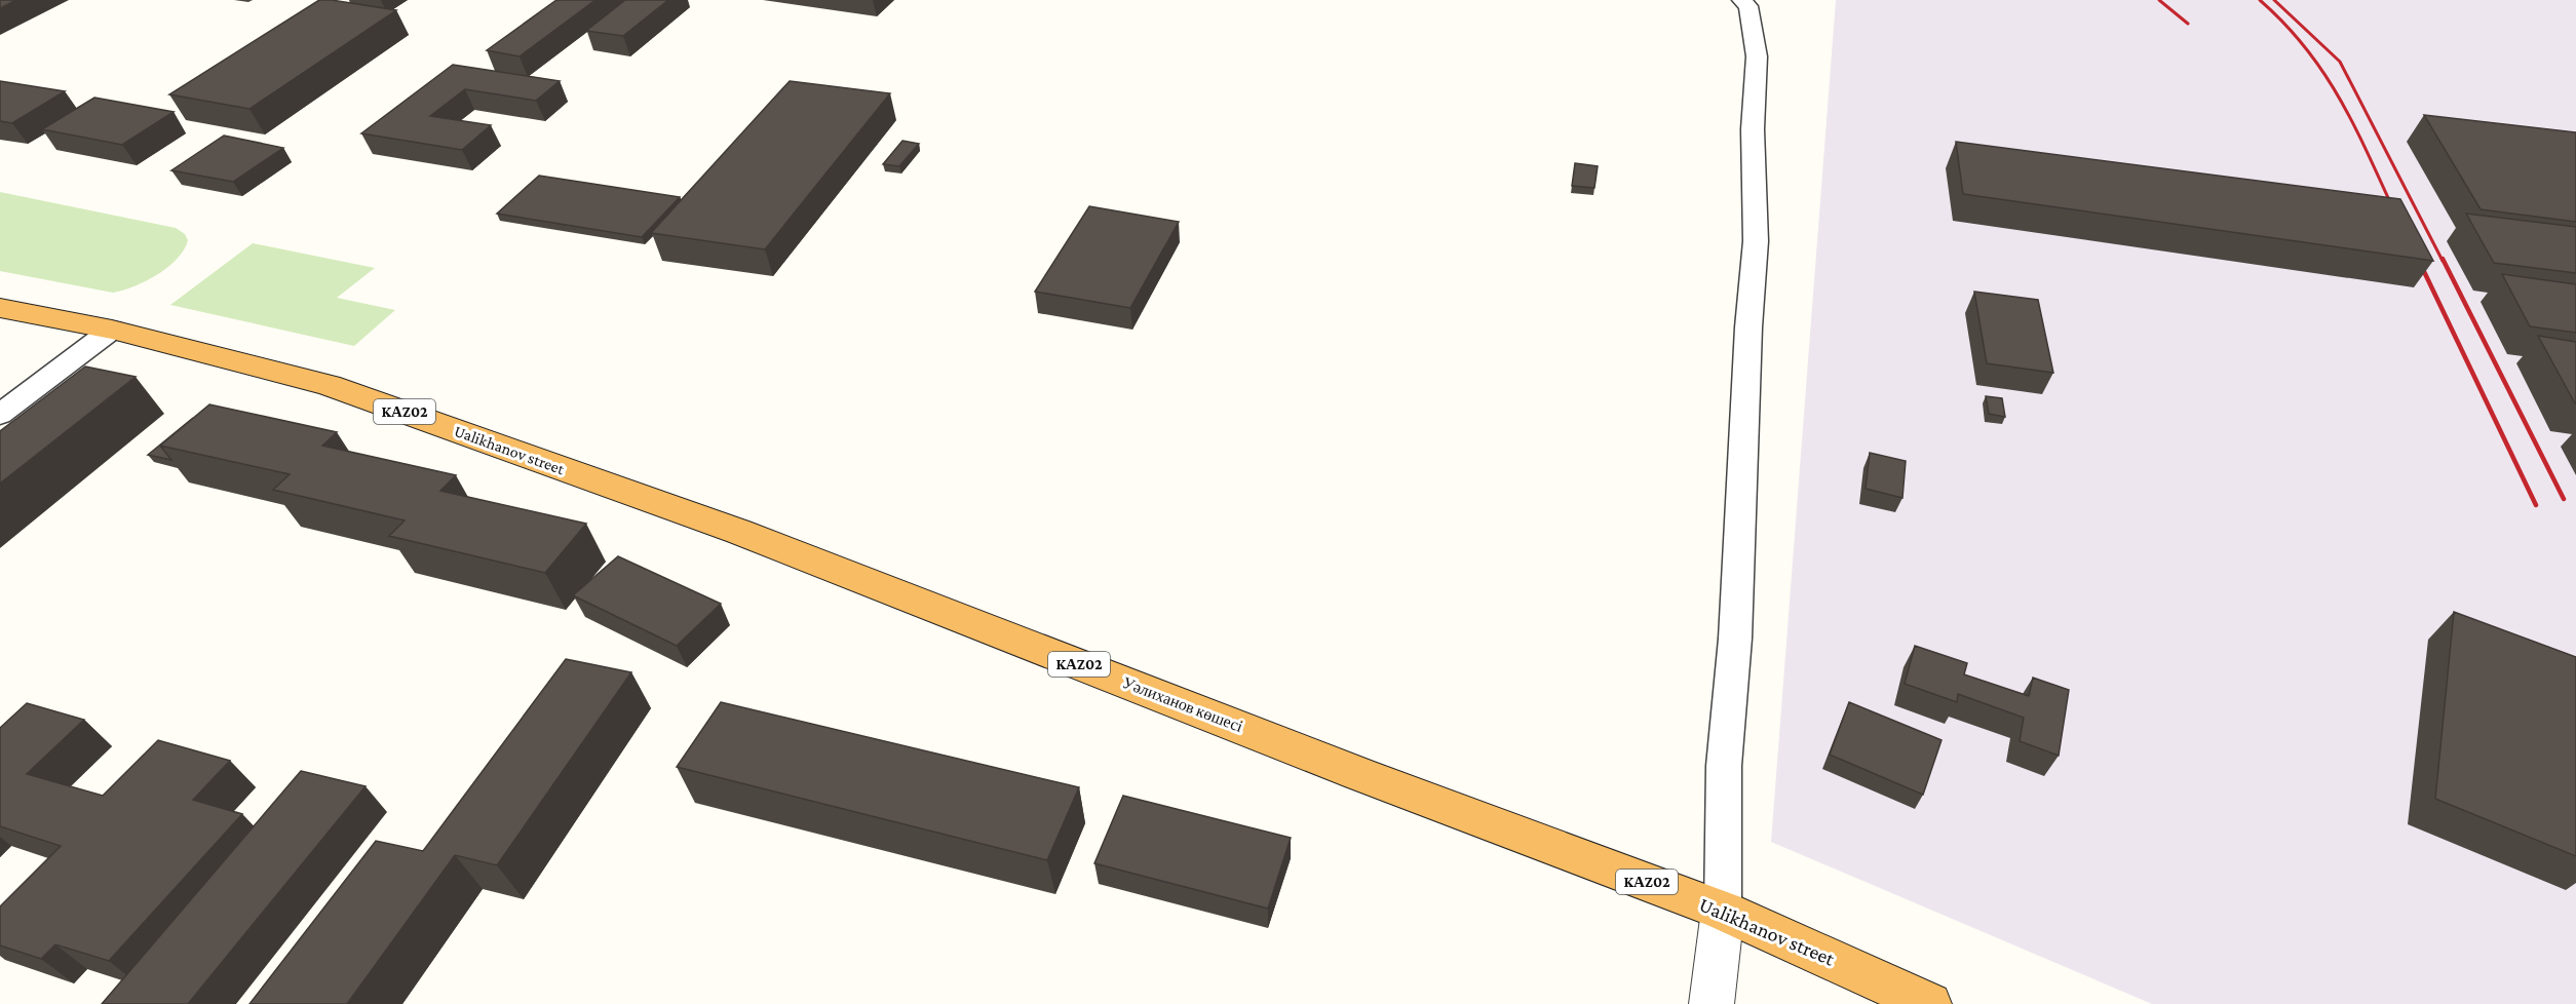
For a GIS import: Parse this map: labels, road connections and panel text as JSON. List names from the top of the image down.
{
  "streets": {
    "highway": ["KАZ02", "Ualikhanov street"]
  }
}
